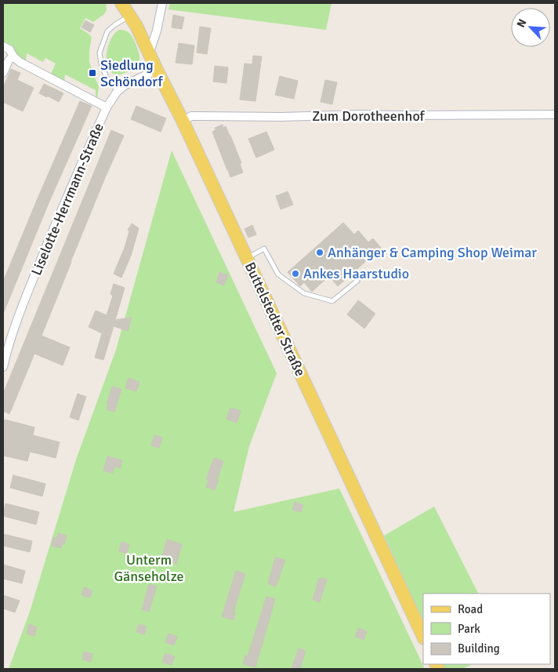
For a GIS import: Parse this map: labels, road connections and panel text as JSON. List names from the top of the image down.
{
  "streets": {
    "main road": ["Buttelstedter Straße"],
    "street": ["Zum Dorotheenhof", "Liselotte-Herrmann-Straße"]
  },
  "crossings": [
    ["Zum Dorotheenhof", "Buttelstedter Straße"],
    ["Liselotte-Herrmann-Straße", "Buttelstedter Straße"]
  ],
  "parks": ["Unterm Gänseholze"],
  "places": {
    "transit": ["Siedlung Schöndorf"],
    "other": ["Anhänger & Camping Shop Weimar", "Ankes Haarstudio"]
  },
  "legend": ["Road", "Park", "Building"],
  "north": "top left"
}
